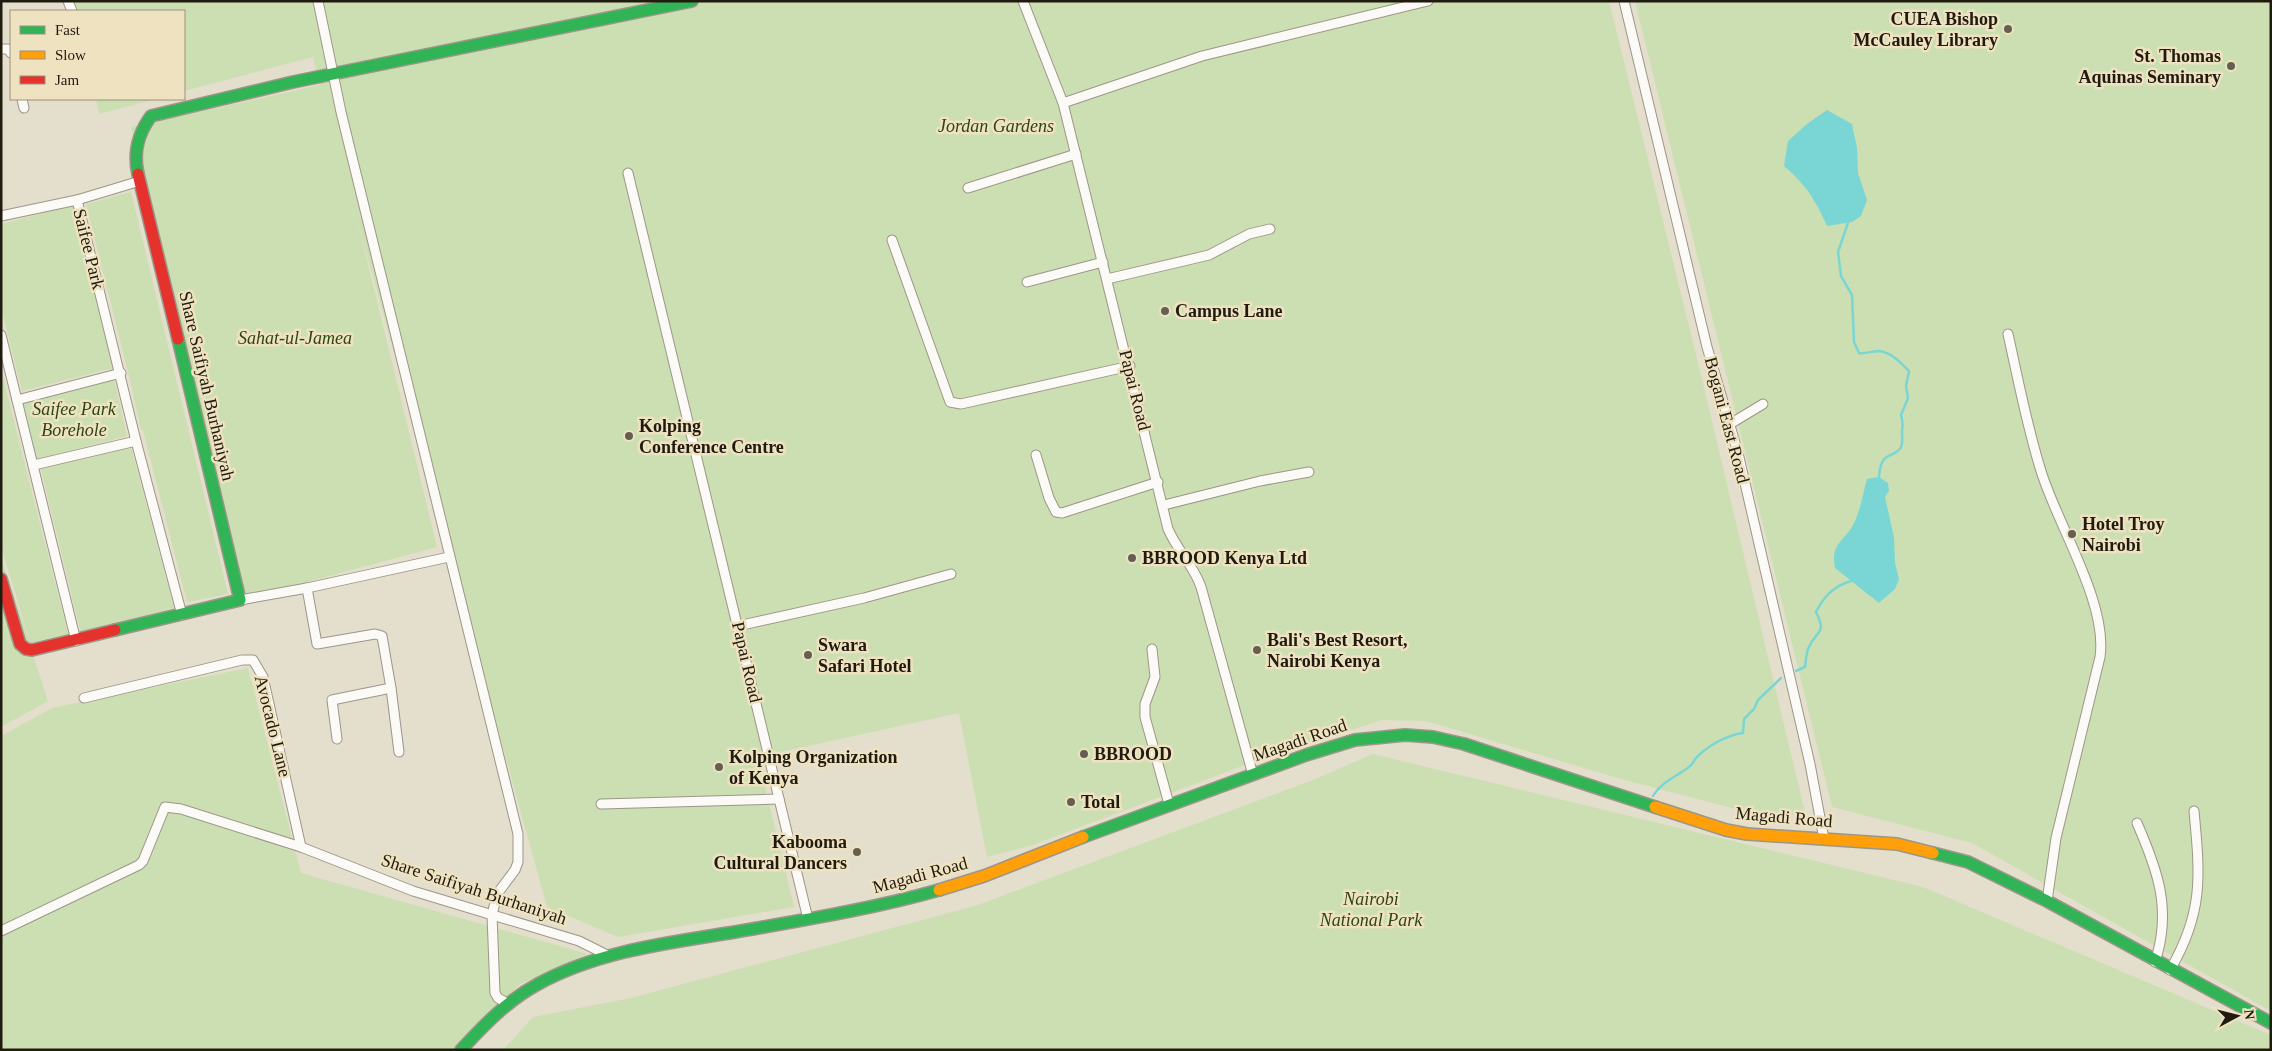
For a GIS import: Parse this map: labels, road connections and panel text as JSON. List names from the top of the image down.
{
  "streets": {
    "main road": ["Share Saifiyah Burhaniyah", "Magadi Road"],
    "street": [
      "Saifee Park",
      "Papai Road",
      "Bogani East Road",
      "Avocado Lane"
    ]
  },
  "crossings": [
    ["Share Saifiyah Burhaniyah", "Avocado Lane"],
    ["Share Saifiyah Burhaniyah", "Magadi Road"],
    ["Papai Road", "Magadi Road"],
    ["Bogani East Road", "Magadi Road"]
  ],
  "parks": [
    "Jordan Gardens",
    "Sahat-ul-Jamea",
    "Saifee Park Borehole",
    "Nairobi National Park"
  ],
  "places": [
    "CUEA Bishop McCauley Library",
    "St. Thomas Aquinas Seminary",
    "Campus Lane",
    "Kolping Conference Centre",
    "Hotel Troy Nairobi",
    "BBROOD Kenya Ltd",
    "Bali's Best Resort, Nairobi Kenya",
    "Swara Safari Hotel",
    "BBROOD",
    "Kolping Organization of Kenya",
    "Total",
    "Kabooma Cultural Dancers"
  ],
  "legend": ["Fast", "Slow", "Jam"],
  "north": "right"
}
